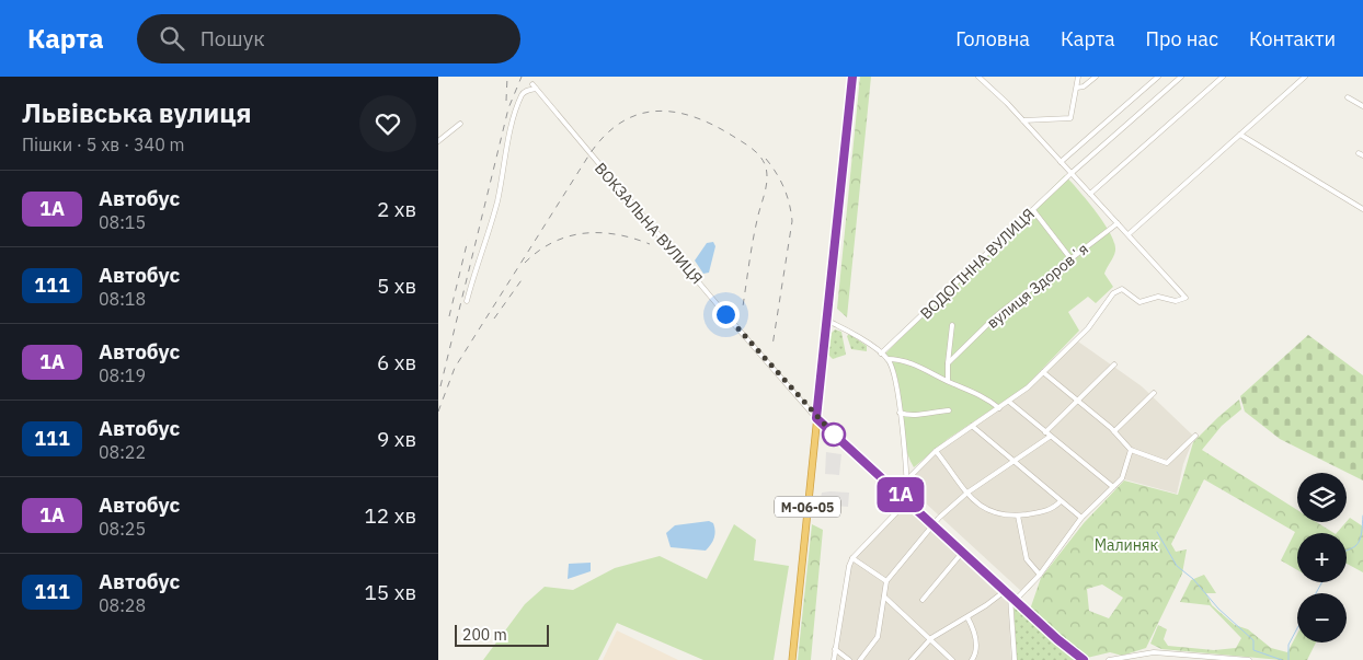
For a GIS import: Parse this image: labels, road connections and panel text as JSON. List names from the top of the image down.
{
  "streets": {
    "highway": ["М-06-05"],
    "street": ["ВОКЗАЛЬНА ВУЛИЦЯ", "ВОДОГІННА ВУЛИЦЯ", "вулиця Здоровʼя"]
  },
  "crossings": [
    ["ВОКЗАЛЬНА ВУЛИЦЯ", "М-06-05"]
  ],
  "parks": ["Малиняк"],
  "lines": ["bus line 1А"],
  "scale_bar": "200 m",
  "page": {
    "header": "Карта",
    "search": "Пошук",
    "nav": [
      "Головна",
      "Карта",
      "Про нас",
      "Контакти"
    ],
    "heading": ["Львівська вулиця", "Пішки · 5 хв · 340 m"],
    "on_map": "1А",
    "list": [
      {
        "mark": "1А",
        "name": "Автобус",
        "note": "08:15",
        "value": "2 хв"
      },
      {
        "mark": "111",
        "name": "Автобус",
        "note": "08:18",
        "value": "5 хв"
      },
      {
        "mark": "1А",
        "name": "Автобус",
        "note": "08:19",
        "value": "6 хв"
      },
      {
        "mark": "111",
        "name": "Автобус",
        "note": "08:22",
        "value": "9 хв"
      },
      {
        "mark": "1А",
        "name": "Автобус",
        "note": "08:25",
        "value": "12 хв"
      },
      {
        "mark": "111",
        "name": "Автобус",
        "note": "08:28",
        "value": "15 хв"
      }
    ],
    "map_buttons": ["+", "−"],
    "scale": "200 m"
  }
}
